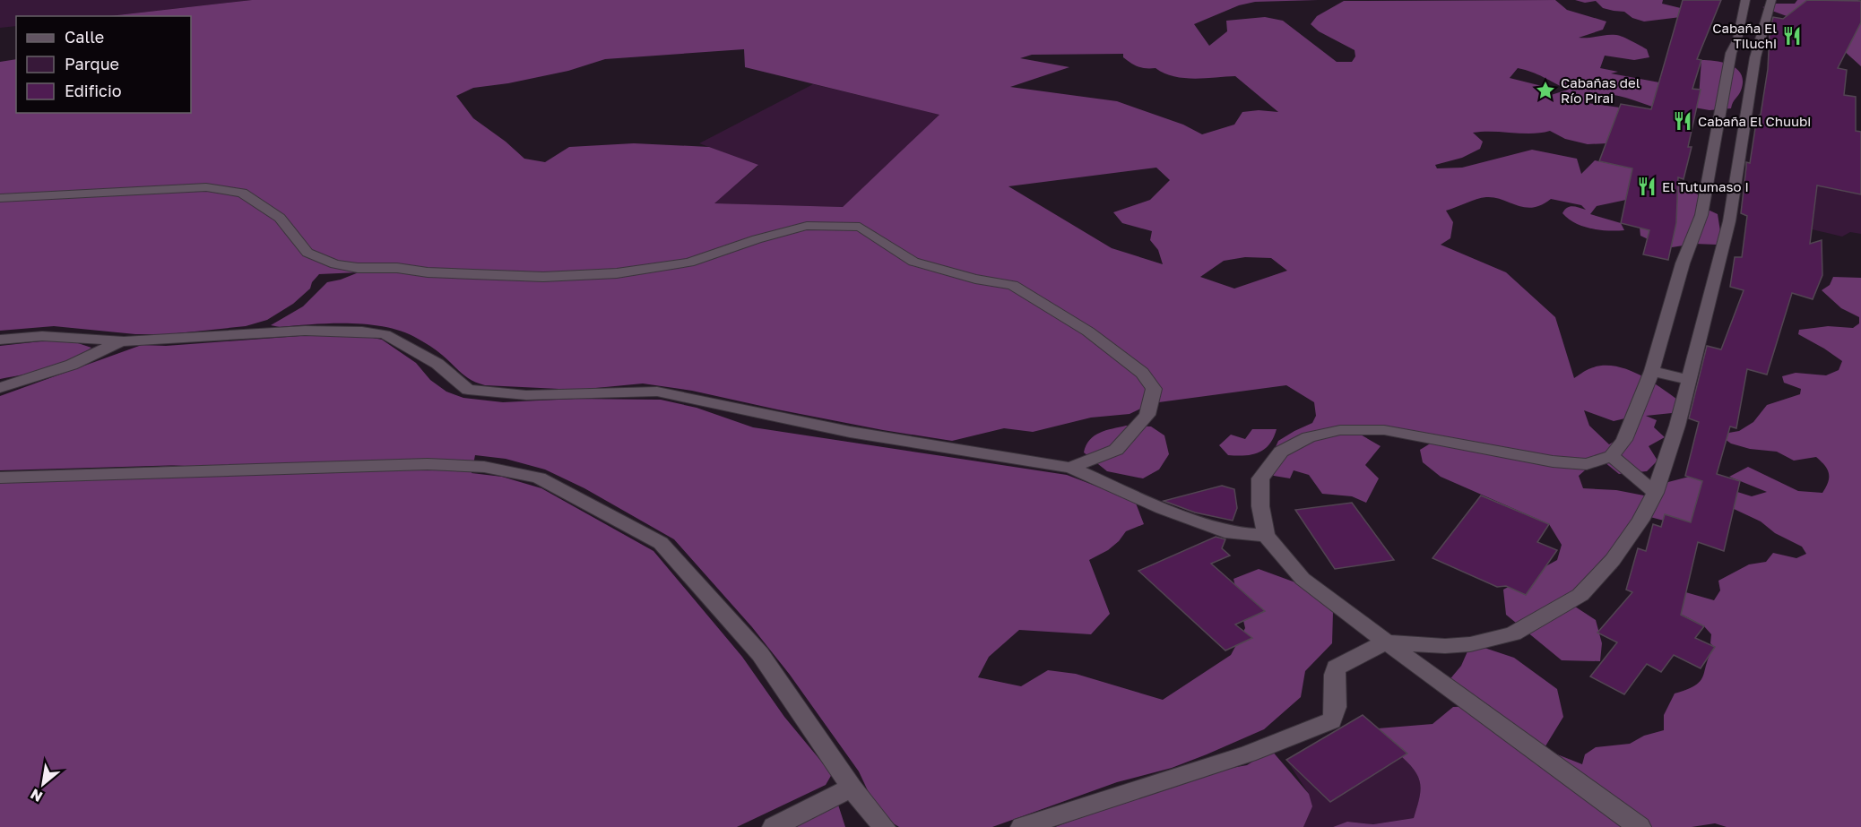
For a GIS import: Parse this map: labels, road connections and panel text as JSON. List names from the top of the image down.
{
  "places": {
    "restaurant": ["Cabaña El Tiluchi", "Cabaña El Chuubi", "El Tutumaso I"],
    "place": ["Cabañas del Río Pirai"]
  },
  "legend": ["Calle", "Parque", "Edificio"],
  "north": "bottom left"
}
